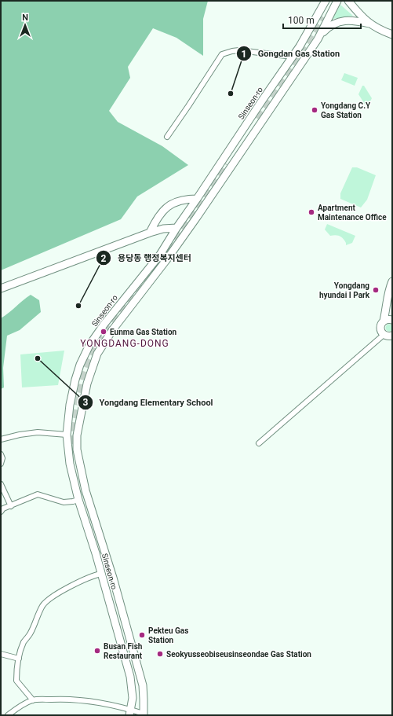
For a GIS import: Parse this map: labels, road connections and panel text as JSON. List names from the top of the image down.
{
  "streets": {
    "main road": ["Sinseon-ro"]
  },
  "districts": ["YONGDANG-DONG"],
  "places": [
    "Gongdan Gas Station",
    "Yongdang C.Y Gas Station",
    "Apartment Maintenance Office",
    "Yongdang hyundai I Park",
    "용당동 행정복지센터",
    "Eunma Gas Station",
    "Yongdang Elementary School",
    "Pekteu Gas Station",
    "Busan Fish Restaurant",
    "Seokyusseobiseusinseondae Gas Station"
  ],
  "scale_bar": "100 m",
  "north": "top"
}
